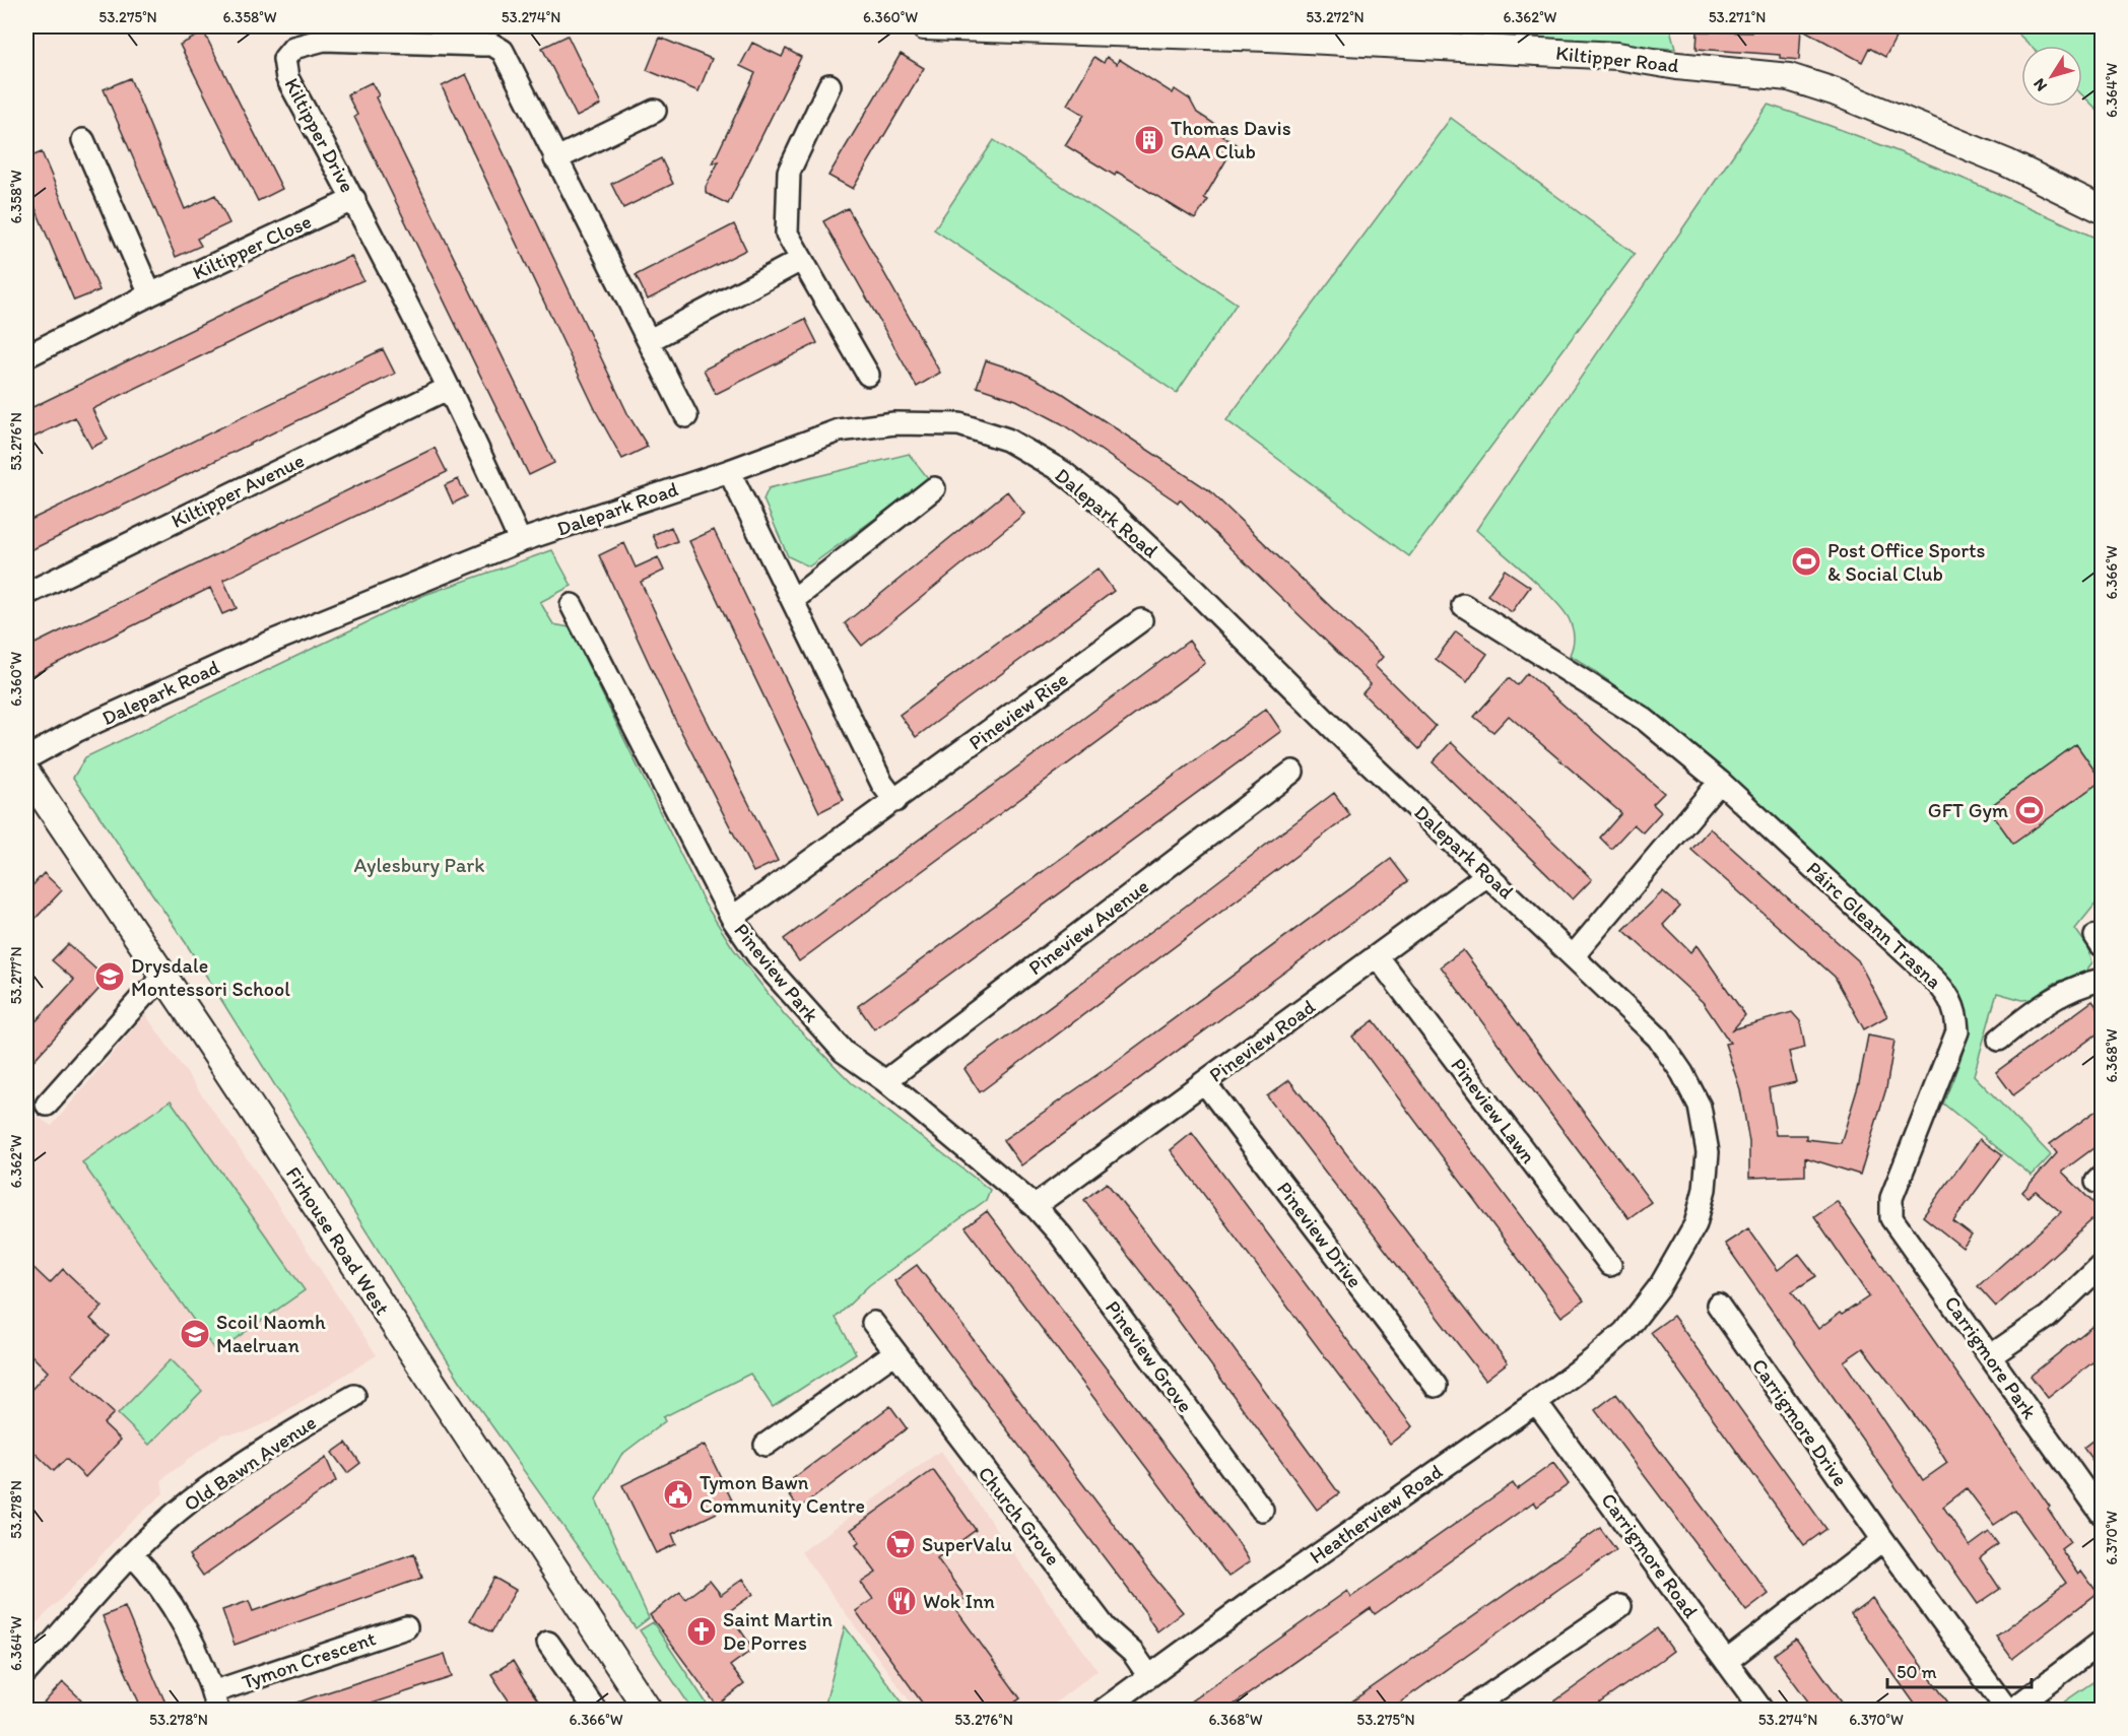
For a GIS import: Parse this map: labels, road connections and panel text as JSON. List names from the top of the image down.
{
  "streets": {
    "street": [
      "Kiltipper Road",
      "Kiltipper Drive",
      "Kiltipper Close",
      "Kiltipper Avenue",
      "Dalepark Road",
      "Pineview Rise",
      "Páirc Gleann Trasna",
      "Pineview Avenue",
      "Pineview Park",
      "Pineview Road",
      "Pineview Lawn",
      "Pineview Drive",
      "Firhouse Road West",
      "Pineview Grove",
      "Carrigmore Park",
      "Carrigmore Drive",
      "Old Bawn Avenue",
      "Heatherview Road",
      "Church Grove",
      "Carrigmore Road",
      "Tymon Crescent"
    ]
  },
  "crossings": [
    ["Kiltipper Drive", "Kiltipper Close"],
    ["Kiltipper Drive", "Kiltipper Avenue"],
    ["Kiltipper Drive", "Dalepark Road"],
    ["Dalepark Road", "Pineview Road"],
    ["Dalepark Road", "Heatherview Road"],
    ["Pineview Rise", "Pineview Park"],
    ["Páirc Gleann Trasna", "Carrigmore Park"],
    ["Pineview Avenue", "Pineview Park"],
    ["Pineview Park", "Pineview Road"],
    ["Pineview Park", "Pineview Grove"],
    ["Pineview Road", "Pineview Lawn"],
    ["Pineview Road", "Pineview Drive"],
    ["Pineview Road", "Pineview Grove"],
    ["Old Bawn Avenue", "Tymon Crescent"],
    ["Heatherview Road", "Church Grove"],
    ["Heatherview Road", "Carrigmore Road"]
  ],
  "parks": ["Aylesbury Park"],
  "places": {
    "building": ["Thomas Davis GAA Club"],
    "sports": ["Post Office Sports & Social Club", "GFT Gym"],
    "school or university": ["Drysdale Montessori School", "Scoil Naomh Maelruan"],
    "public building": ["Tymon Bawn Community Centre"],
    "supermarket": ["SuperValu"],
    "restaurant": ["Wok Inn"],
    "church": ["Saint Martin De Porres"]
  },
  "scale_bar": "50 m",
  "north": "bottom left",
  "coordinates": [
    "53.275°N",
    "6.358°W",
    "53.274°N",
    "6.360°W",
    "53.272°N",
    "6.362°W",
    "53.271°N",
    "6.364°W",
    "53.276°N",
    "6.366°W",
    "53.277°N",
    "6.368°W",
    "53.278°N",
    "6.370°W"
  ]
}
